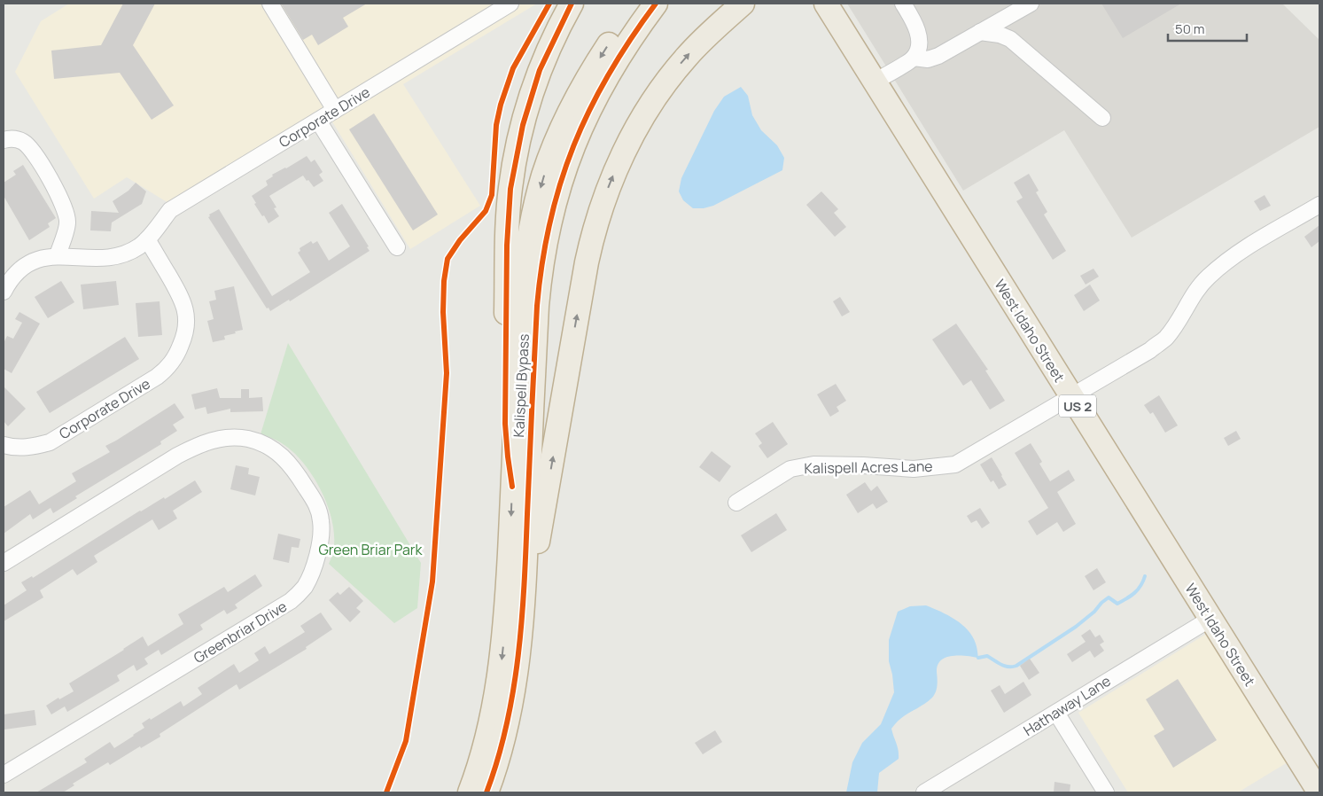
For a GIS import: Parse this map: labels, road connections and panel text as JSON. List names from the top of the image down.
{
  "streets": {
    "highway": ["West Idaho Street", "Kalispell Bypass", "US 2"],
    "street": [
      "Corporate Drive",
      "Kalispell Acres Lane",
      "Greenbriar Drive",
      "Hathaway Lane"
    ]
  },
  "crossings": [
    ["West Idaho Street", "Kalispell Acres Lane"],
    ["West Idaho Street", "Hathaway Lane"]
  ],
  "parks": ["Green Briar Park"],
  "scale_bar": "50 m"
}
